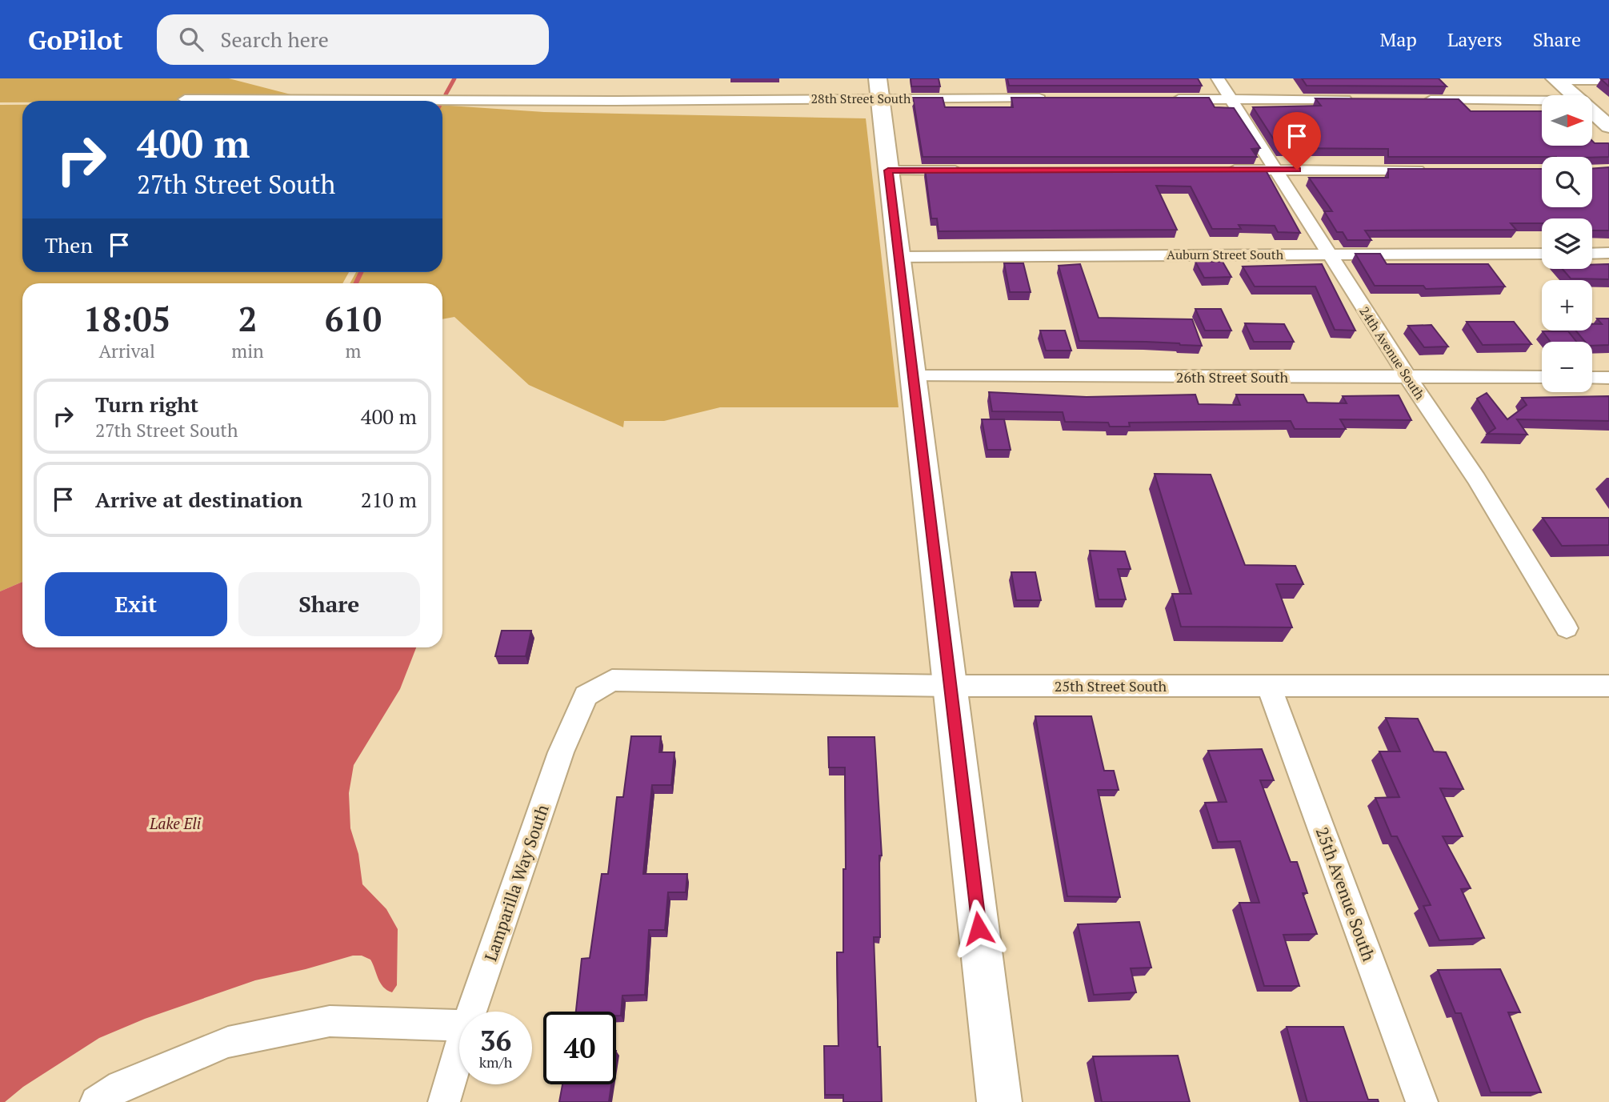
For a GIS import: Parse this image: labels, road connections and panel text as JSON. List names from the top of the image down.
{
  "streets": {
    "street": [
      "28th Street South",
      "Auburn Street South",
      "24th Avenue South",
      "26th Street South",
      "25th Street South",
      "Lamparilla Way South",
      "25th Avenue South"
    ]
  },
  "crossings": [
    ["Auburn Street South", "24th Avenue South"],
    ["24th Avenue South", "26th Street South"],
    ["25th Street South", "Lamparilla Way South"],
    ["25th Street South", "25th Avenue South"]
  ],
  "water": ["Lake Eli"],
  "north": "right",
  "page": {
    "header": "GoPilot",
    "search": "Search here",
    "nav": ["Map", "Layers", "Share"],
    "map_buttons": ["+", "−"],
    "turn": ["400 m", "27th Street South"],
    "then": "Then",
    "eta": [
      "18:05",
      "Arrival",
      "2",
      "min",
      "610",
      "m"
    ],
    "list": [
      {
        "name": "Turn right",
        "note": "27th Street South",
        "value": "400 m"
      },
      {
        "name": "Arrive at destination",
        "value": "210 m"
      }
    ],
    "buttons": ["Exit", "Share"],
    "speed": "36 km/h",
    "limit": "40"
  }
}
